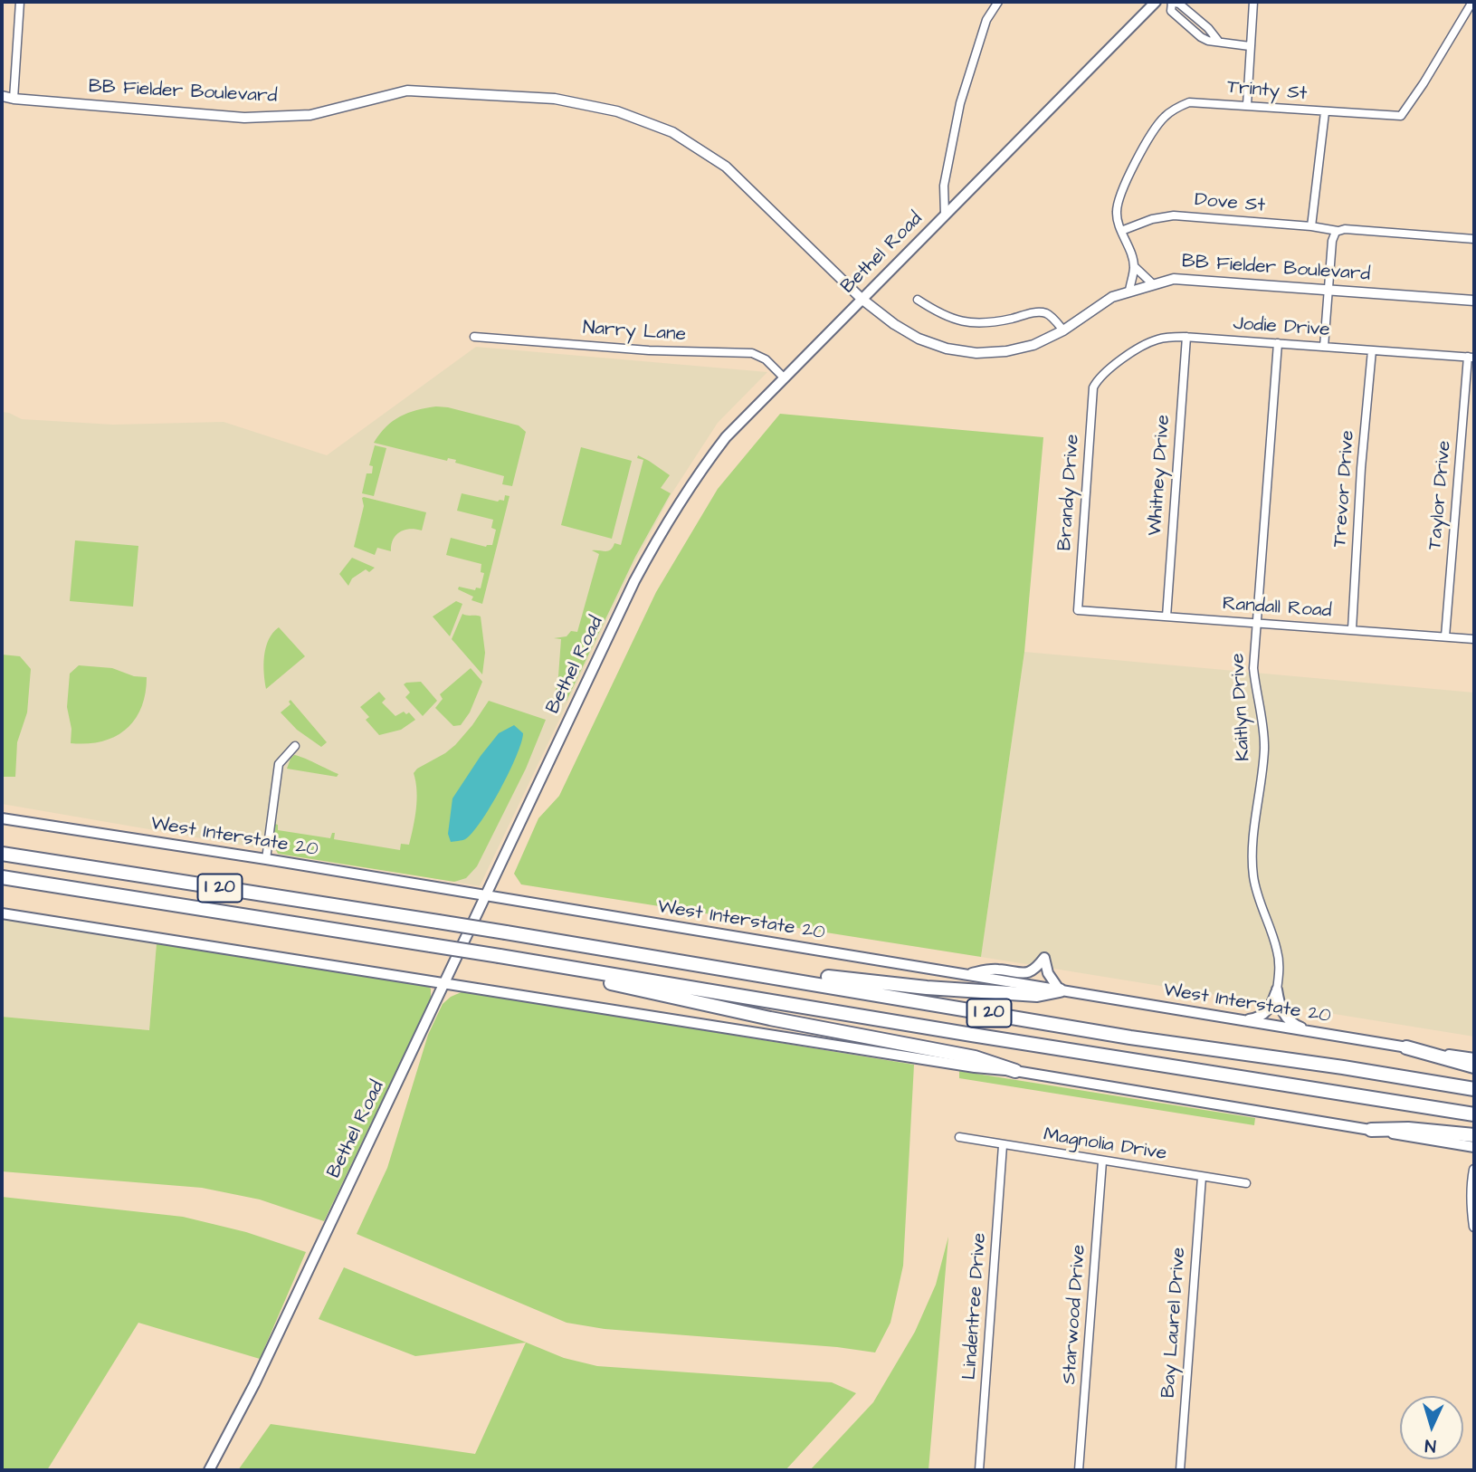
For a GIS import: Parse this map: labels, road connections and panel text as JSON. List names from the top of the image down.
{
  "streets": {
    "highway": ["I 20"],
    "main road": ["Bethel Road", "Kaitlyn Drive", "West Interstate 20"],
    "street": [
      "Trinty St",
      "BB Fielder Boulevard",
      "Dove St",
      "Jodie Drive",
      "Narry Lane",
      "Whitney Drive",
      "Trevor Drive",
      "Brandy Drive",
      "Taylor Drive",
      "Randall Road",
      "Magnolia Drive",
      "Lindentree Drive",
      "Starwood Drive",
      "Bay Laurel Drive"
    ]
  },
  "crossings": [
    ["Trinty St", "BB Fielder Boulevard"],
    ["Trinty St", "Dove St"],
    ["BB Fielder Boulevard", "Bethel Road"],
    ["Bethel Road", "Narry Lane"],
    ["Bethel Road", "West Interstate 20"],
    ["Jodie Drive", "Whitney Drive"],
    ["Jodie Drive", "Trevor Drive"],
    ["Jodie Drive", "Brandy Drive"],
    ["Jodie Drive", "Taylor Drive"],
    ["Jodie Drive", "Kaitlyn Drive"],
    ["Whitney Drive", "Randall Road"],
    ["Trevor Drive", "Randall Road"],
    ["Brandy Drive", "Randall Road"],
    ["Taylor Drive", "Randall Road"],
    ["Randall Road", "Kaitlyn Drive"],
    ["Kaitlyn Drive", "West Interstate 20"],
    ["Magnolia Drive", "Lindentree Drive"],
    ["Magnolia Drive", "Starwood Drive"],
    ["Magnolia Drive", "Bay Laurel Drive"]
  ],
  "north": "bottom"
}
